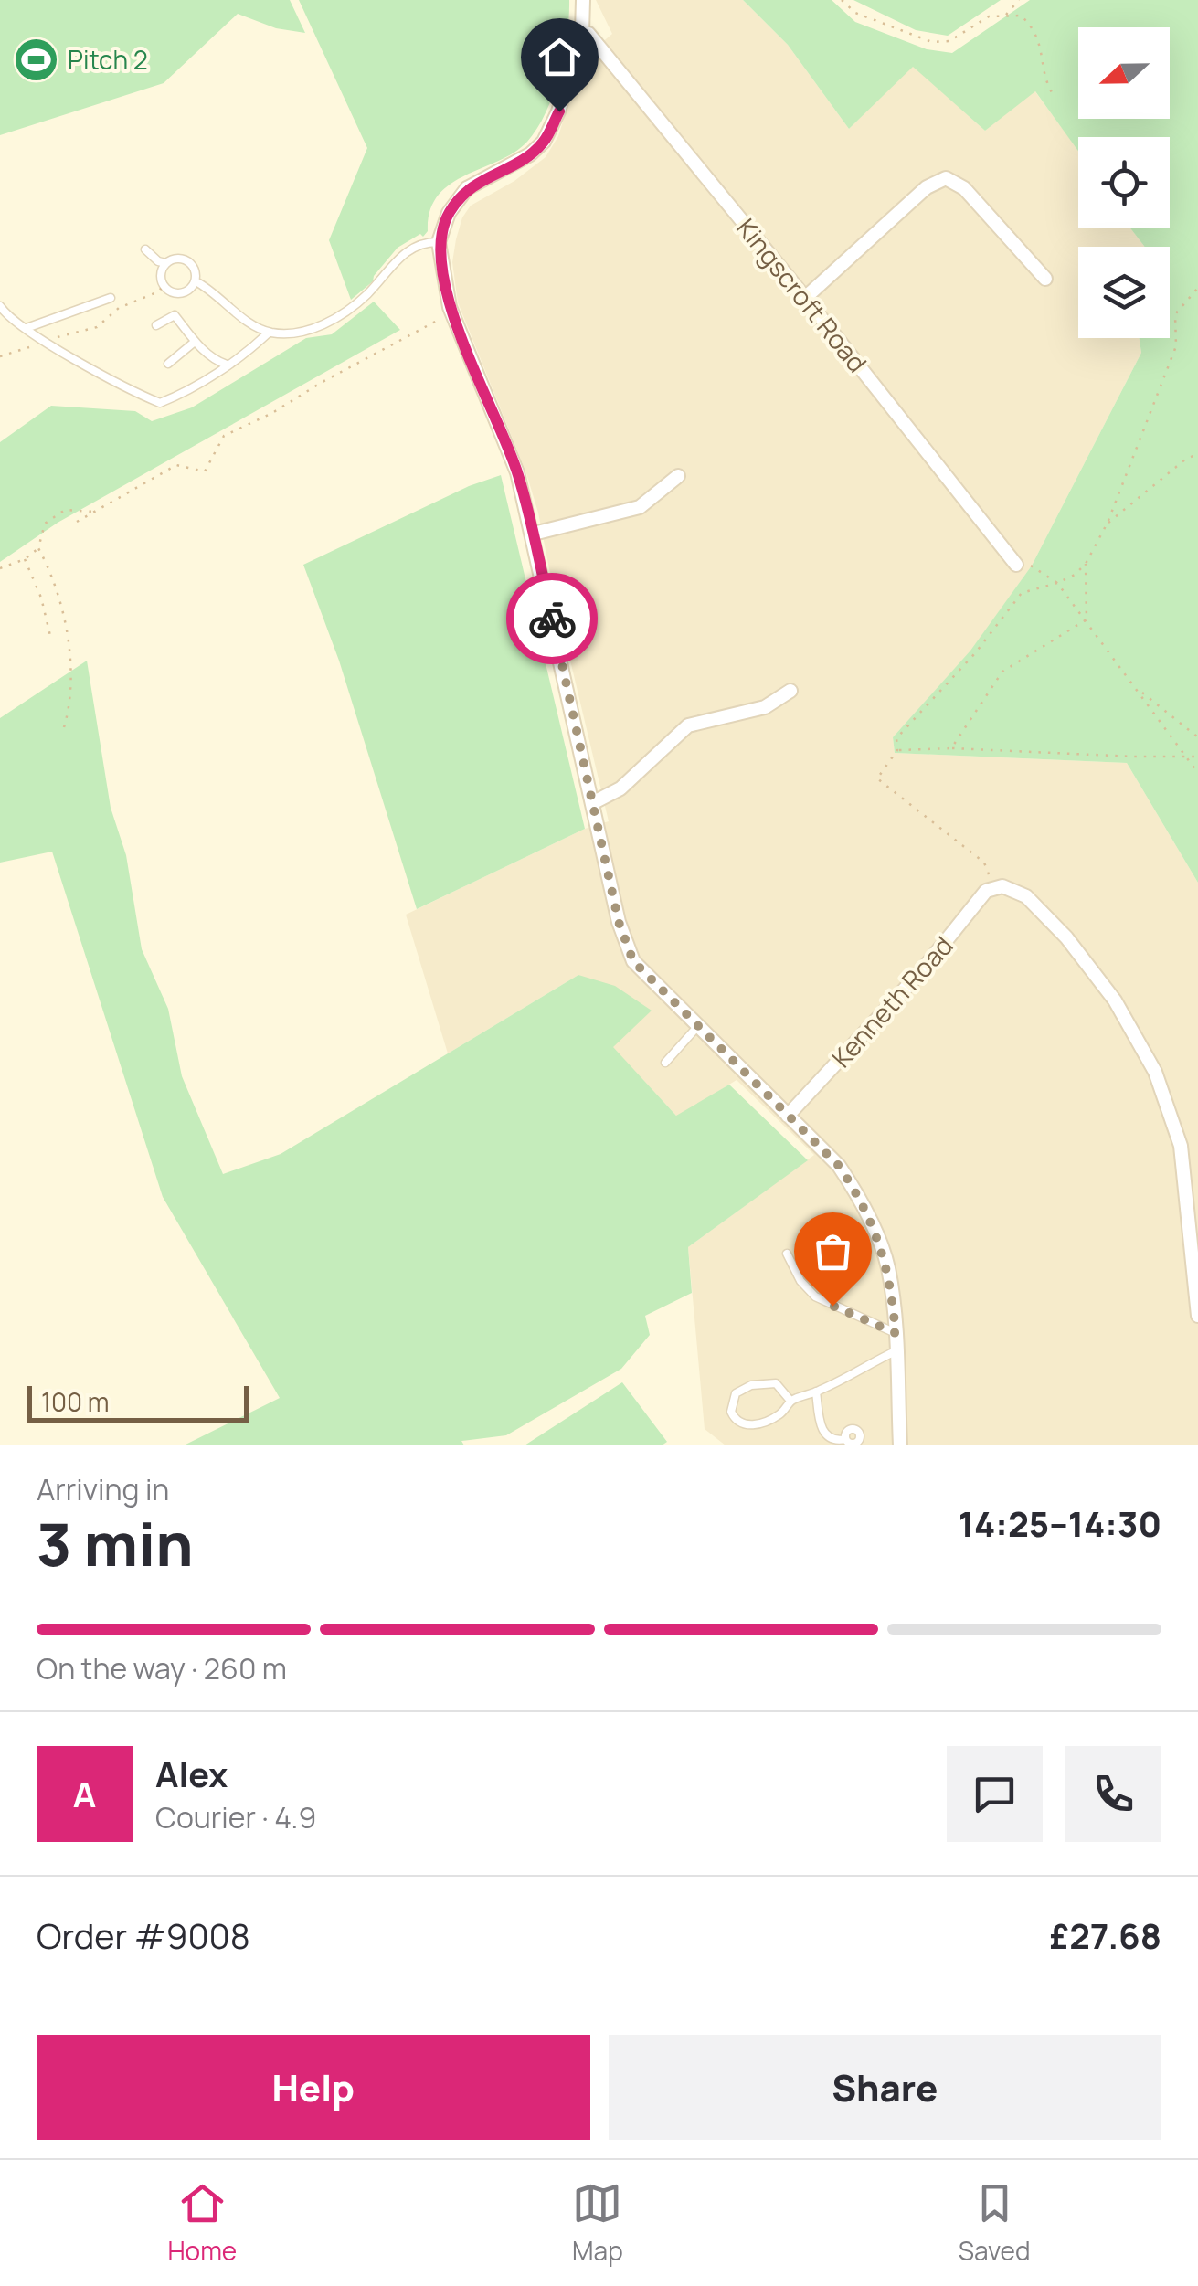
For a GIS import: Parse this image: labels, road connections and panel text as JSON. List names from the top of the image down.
{
  "streets": {
    "street": ["Kingscroft Road", "Kenneth Road"]
  },
  "places": {
    "sports": ["Pitch 2"]
  },
  "scale_bar": "100 m",
  "north": "left",
  "page": {
    "scale": "100 m",
    "heading": ["3 min", "Arriving in", "14:25–14:30"],
    "panel": [
      "Alex",
      "Courier · 4.9",
      "Order #9008",
      "£27.68"
    ],
    "bar": "On the way · 260 m",
    "round": "A",
    "buttons": ["Help", "Share"],
    "tabs": ["Home", "Map", "Saved"]
  }
}
